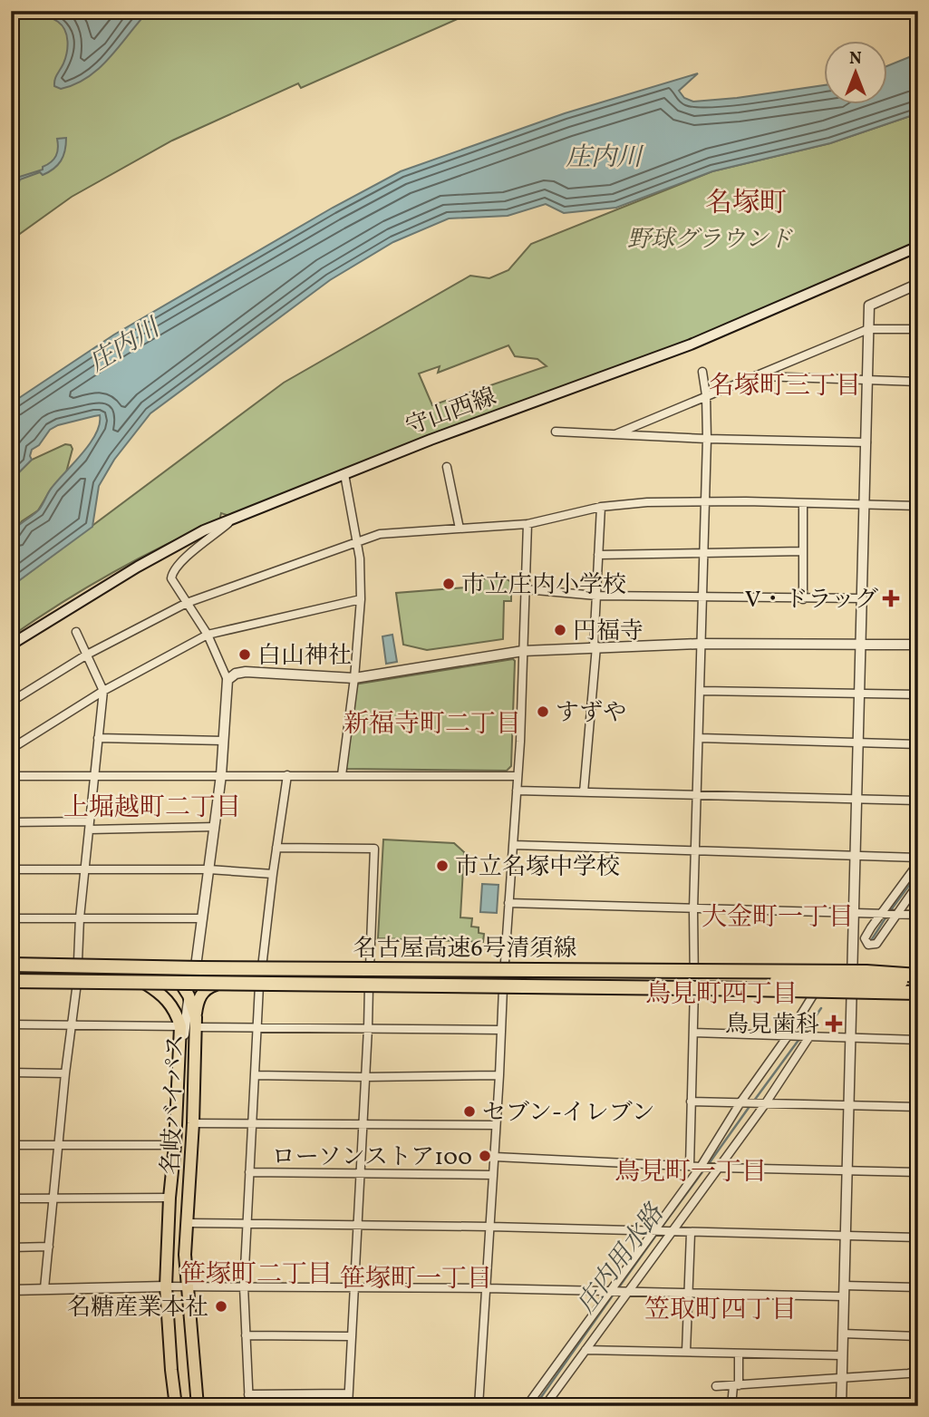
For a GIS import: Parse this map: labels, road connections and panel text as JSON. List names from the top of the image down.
{
  "streets": {
    "highway": ["名古屋高速6号清須線", "名岐バイパス"],
    "main road": ["守山西線"]
  },
  "districts": [
    "名塚町",
    "名塚町三丁目",
    "新福寺町二丁目",
    "上堀越町二丁目",
    "大金町一丁目",
    "鳥見町四丁目",
    "鳥見町一丁目",
    "笹塚町二丁目",
    "笹塚町一丁目",
    "笠取町四丁目"
  ],
  "water": ["庄内川", "庄内用水路"],
  "parks": ["野球グラウンド"],
  "places": {
    "other": [
      "市立庄内小学校",
      "円福寺",
      "白山神社",
      "すずや",
      "市立名塚中学校",
      "セブン-イレブン",
      "ローソンストア100",
      "名糖産業本社"
    ],
    "health": ["V・ドラッグ", "鳥見歯科"]
  },
  "north": "top"
}
